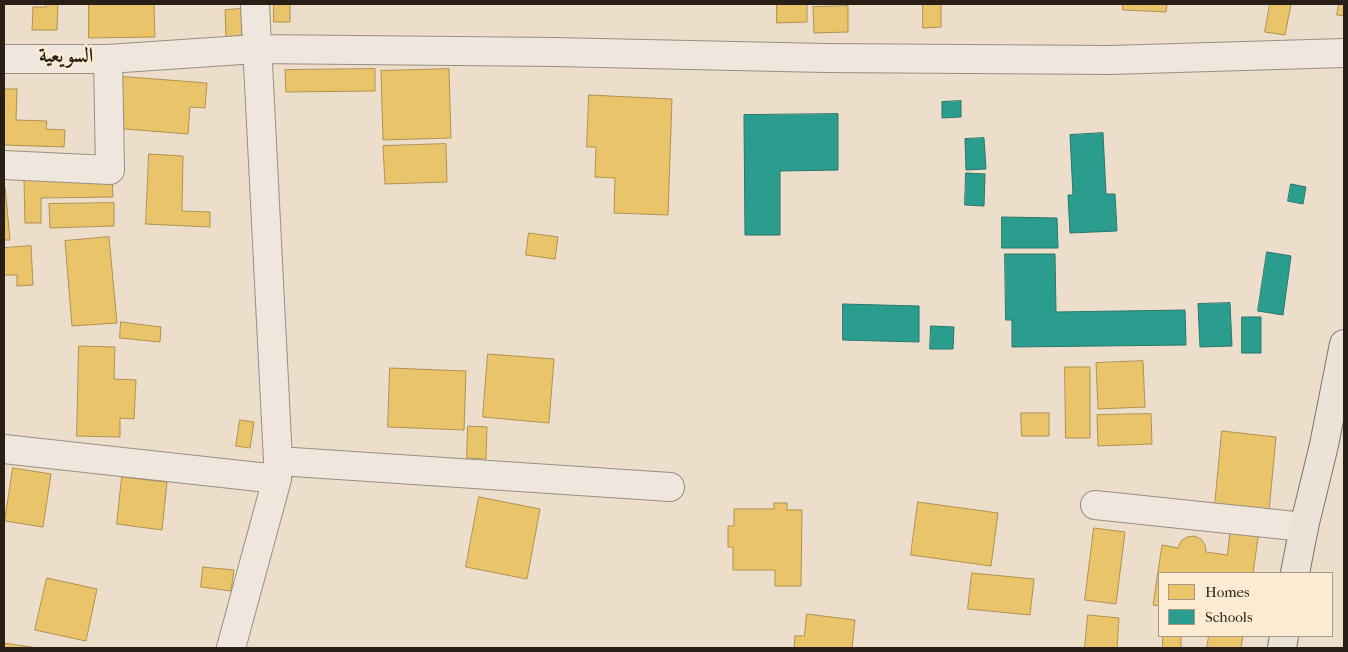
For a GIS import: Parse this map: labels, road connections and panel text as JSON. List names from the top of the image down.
{
  "districts": ["السويعية"],
  "legend": ["Homes", "Schools"]
}
